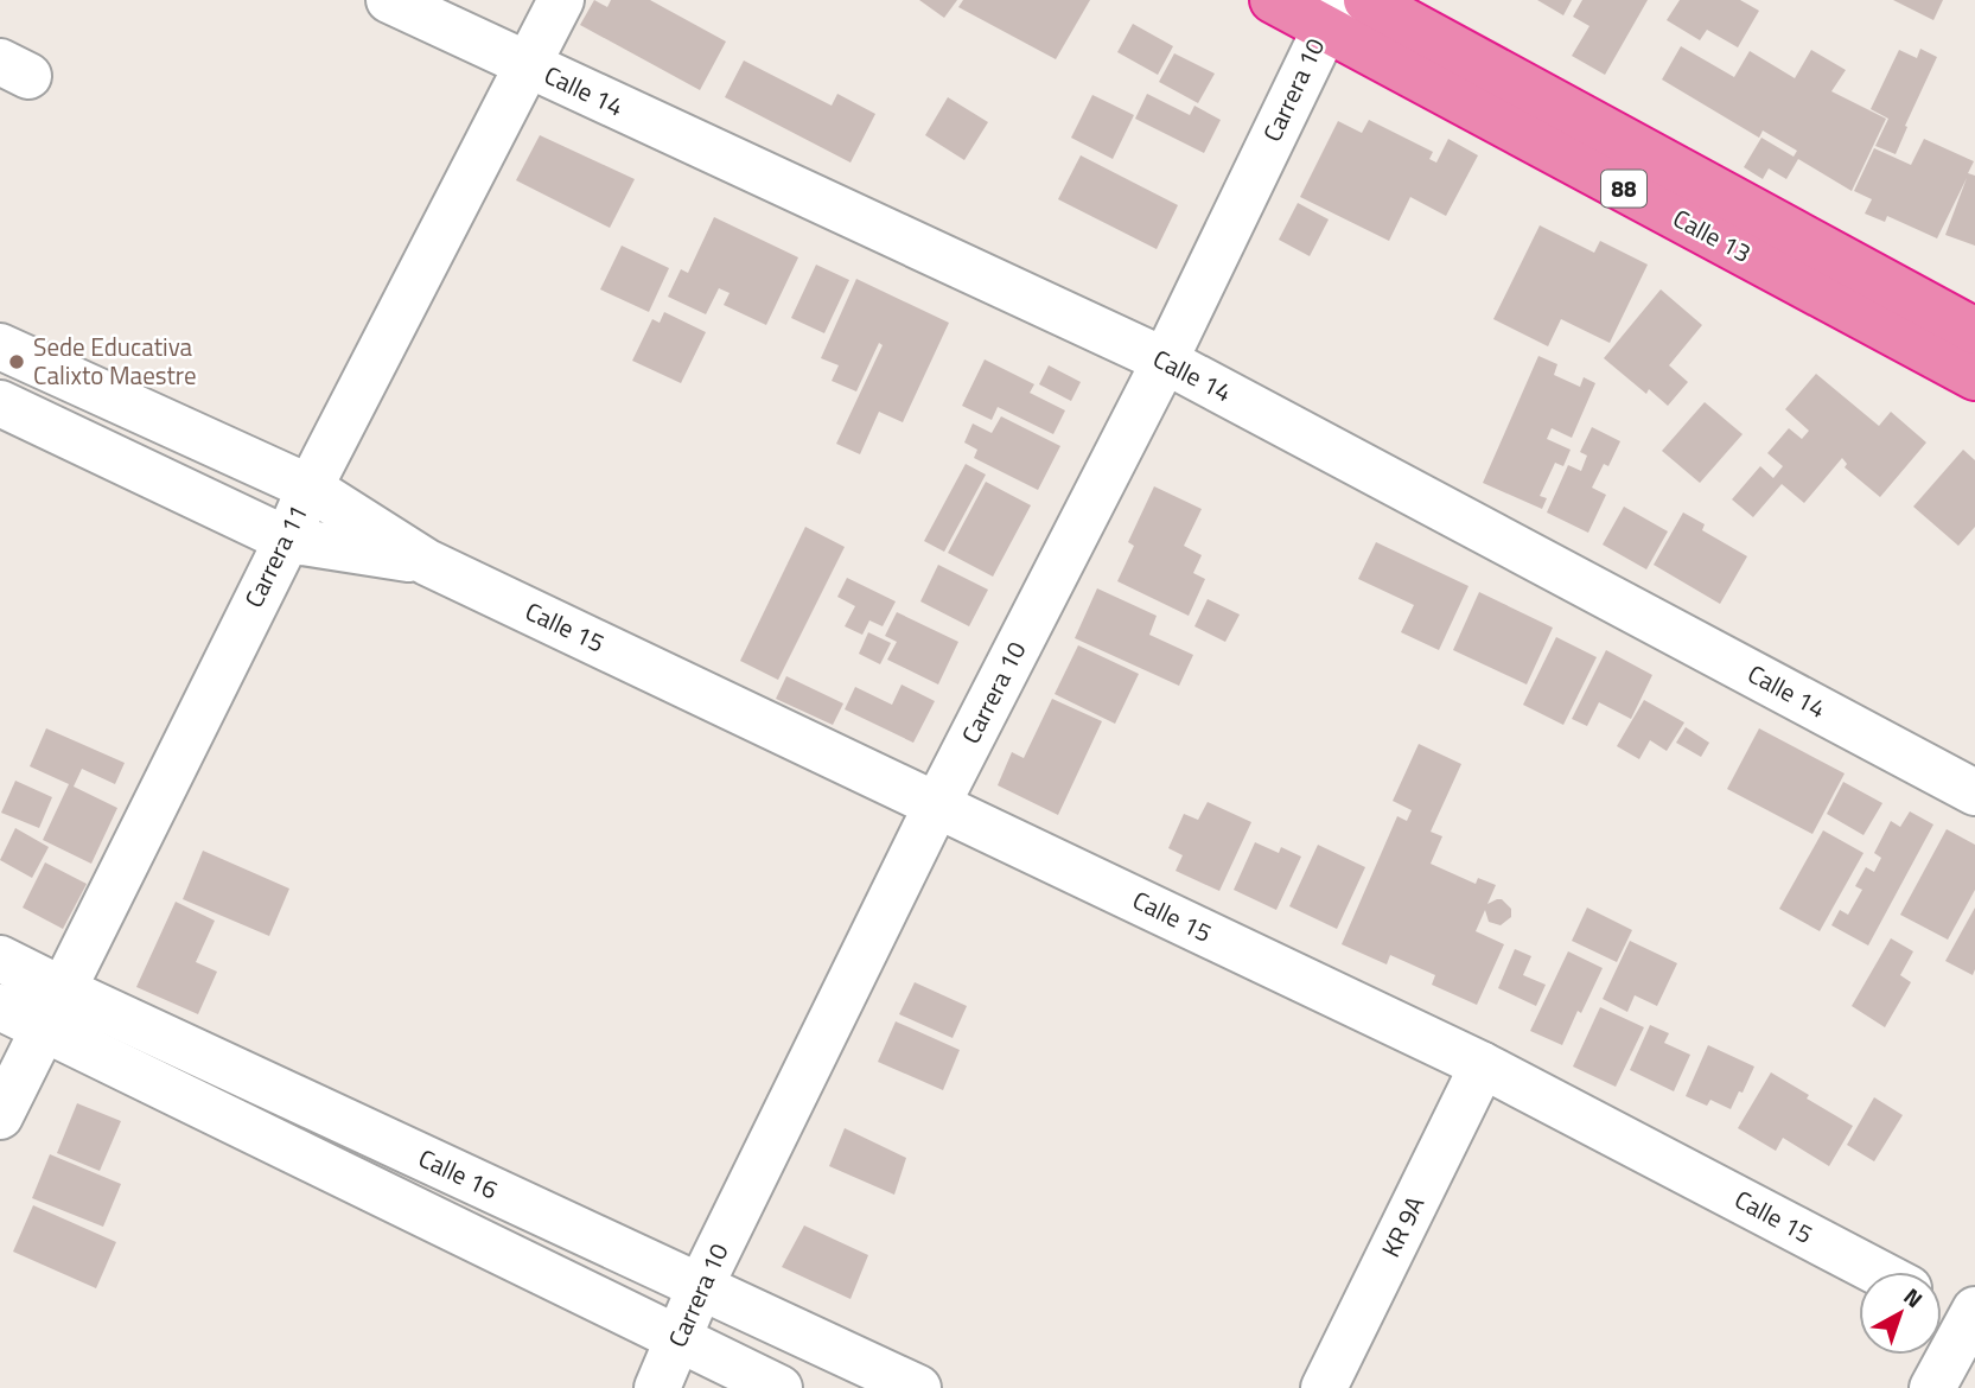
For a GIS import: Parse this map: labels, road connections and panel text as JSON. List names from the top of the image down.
{
  "streets": {
    "highway": ["88", "Calle 13"],
    "street": [
      "Carrera 10",
      "Calle 14",
      "Carrera 11",
      "Calle 15",
      "Calle 16",
      "KR 9A"
    ]
  },
  "crossings": [
    ["Carrera 10", "Calle 14"],
    ["Carrera 10", "Calle 13"],
    ["Carrera 10", "Calle 15"],
    ["Carrera 10", "Calle 16"],
    ["Calle 14", "Carrera 11"],
    ["Carrera 11", "Calle 15"],
    ["Carrera 11", "Calle 16"],
    ["Calle 15", "KR 9A"]
  ],
  "places": ["Sede Educativa Calixto Maestre"],
  "north": "top right"
}
